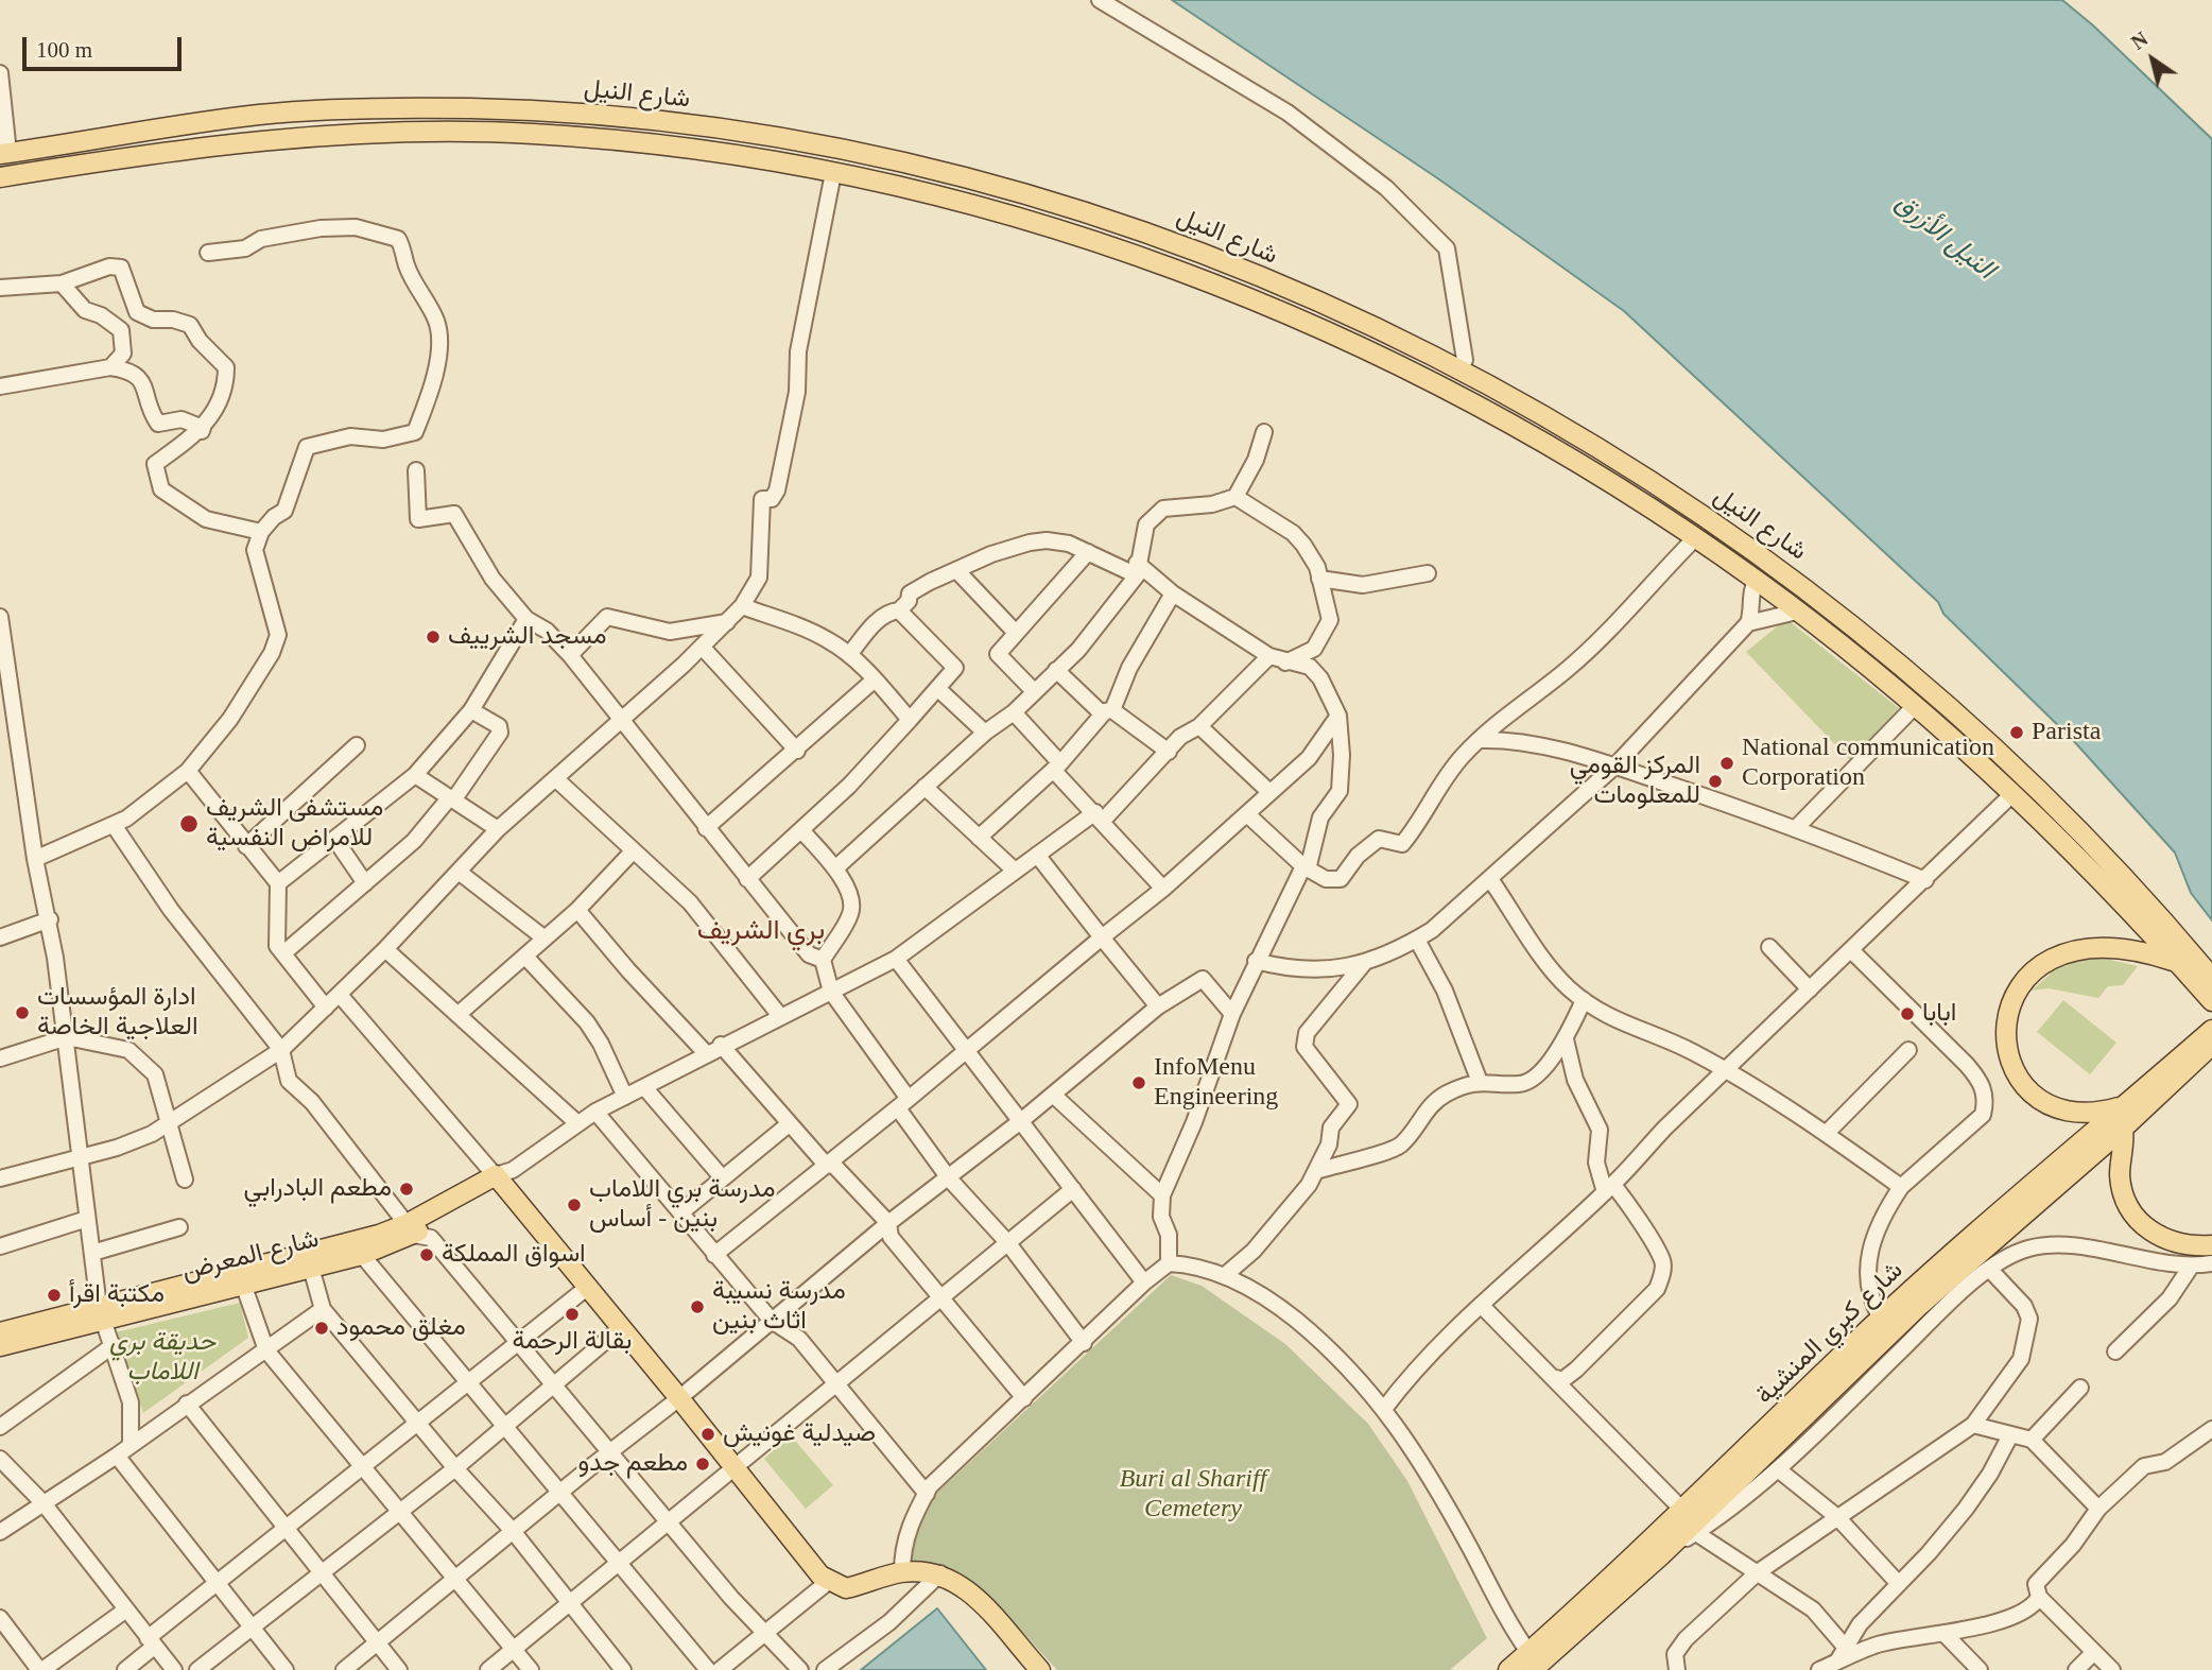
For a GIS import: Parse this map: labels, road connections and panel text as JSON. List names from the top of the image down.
{
  "streets": {
    "main road": ["شارع النيل", "شارع المعرض", "شارع كبري المنشية"]
  },
  "districts": ["بري الشريف"],
  "water": ["النيل الأزرق"],
  "parks": ["حديقة بري اللاماب", "Buri al Shariff Cemetery"],
  "places": [
    "مسجد الشرييف",
    "Parista",
    "National communication Corporation",
    "المركز القومي للمعلومات",
    "مستشفى الشريف للامراض النفسية",
    "ادارة المؤسسات العلاجية الخاصة",
    "ابابا",
    "InfoMenu Engineering",
    "مطعم البادرابي",
    "مدرسة بري اللاماب بنين - أساس",
    "اسواق المملكة",
    "مكتبة اقرأ",
    "مدرسة نسيبة اثاث بنين",
    "بقالة الرحمة",
    "مغلق محمود",
    "صيدلية غونيش",
    "مطعم جدو"
  ],
  "scale_bar": "100 m",
  "north": "top left"
}
